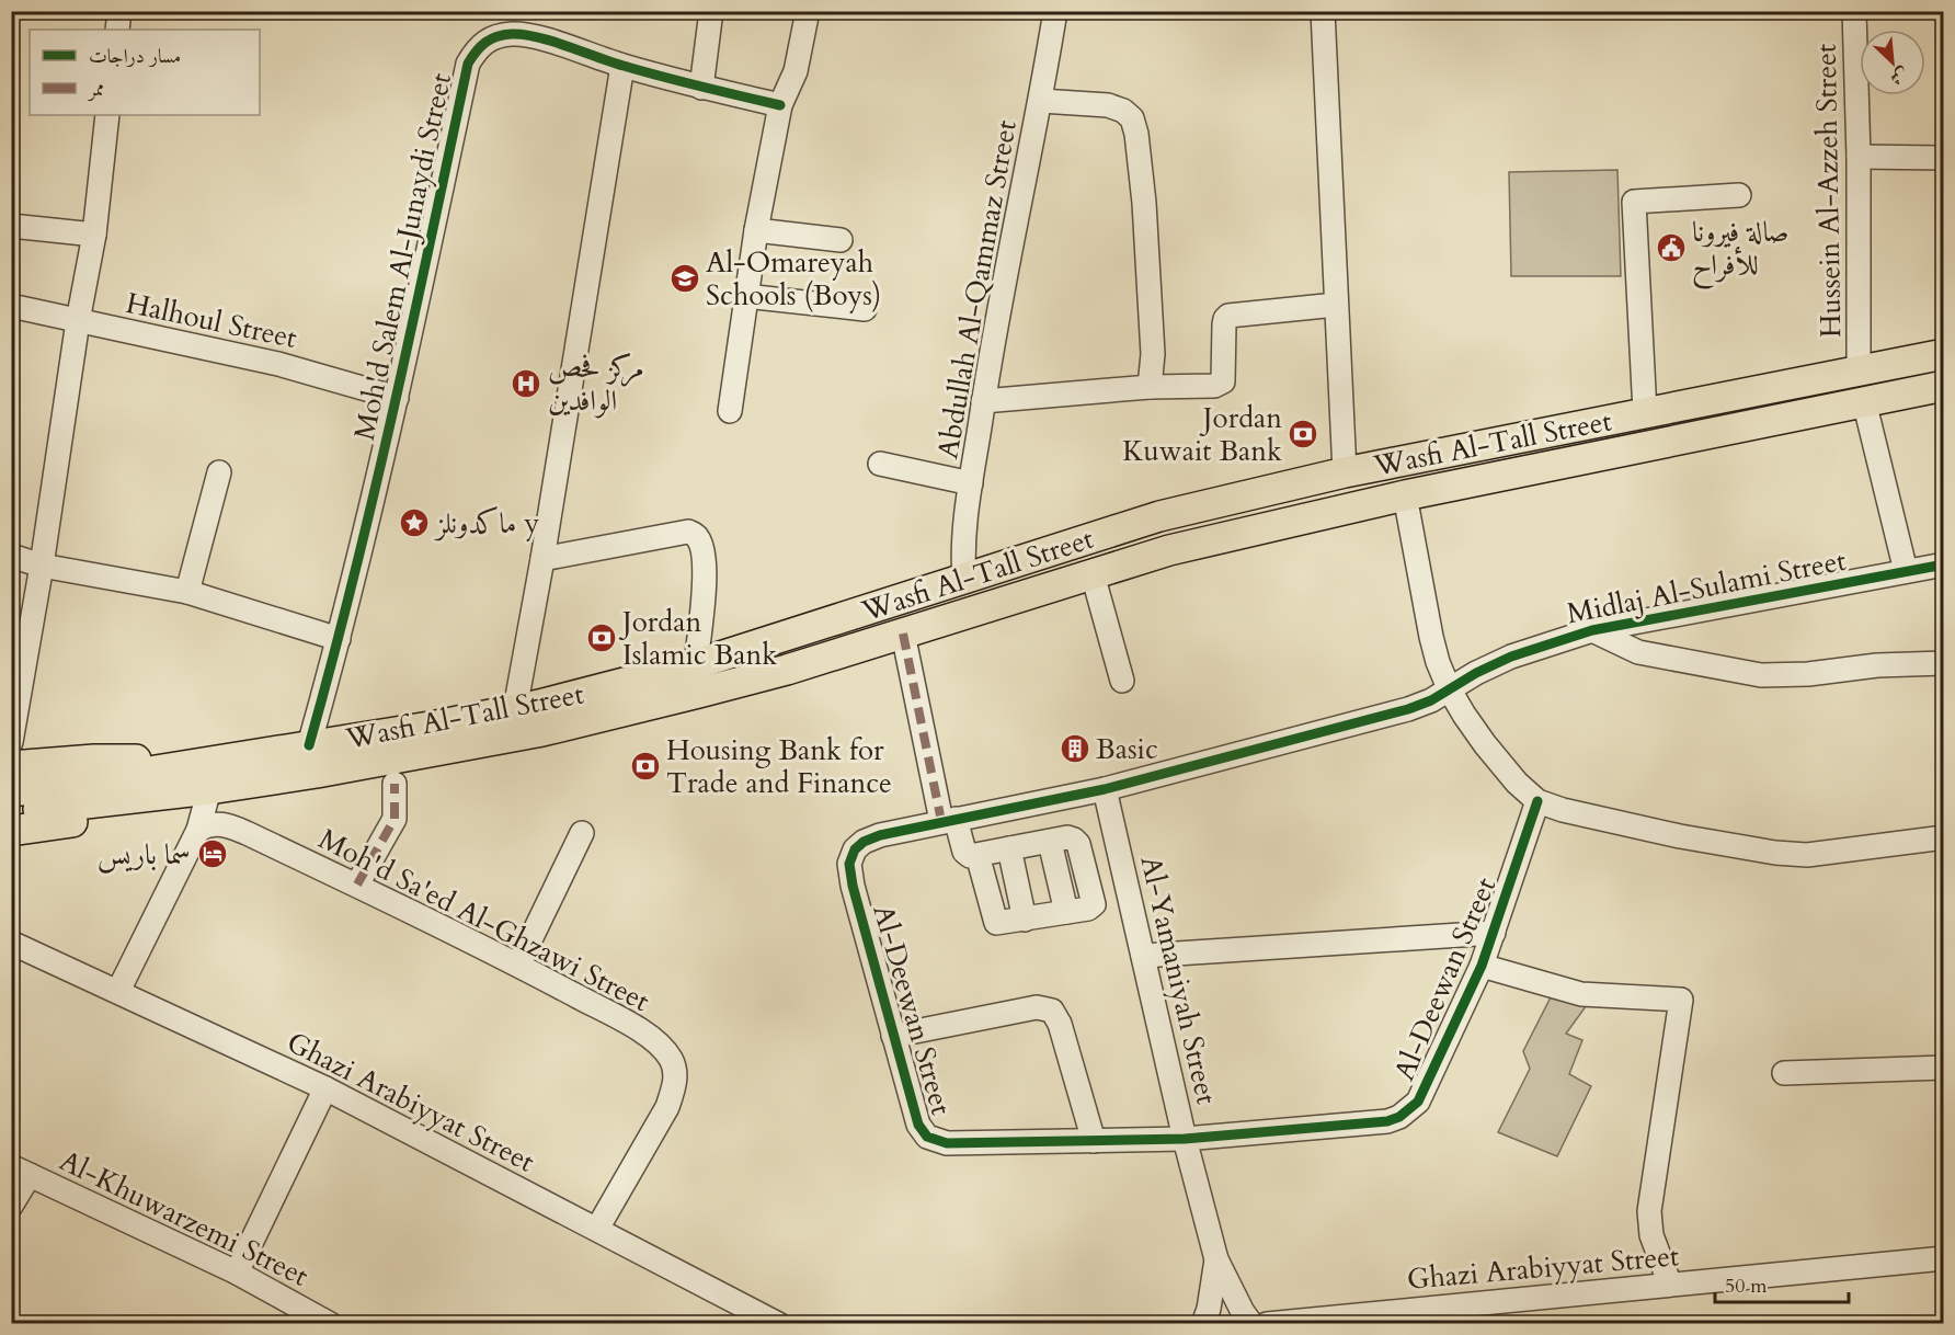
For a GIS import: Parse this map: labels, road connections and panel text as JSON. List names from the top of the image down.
{
  "streets": {
    "main road": ["Wasfi Al-Tall Street"],
    "street": [
      "Hussein Al-Azzeh Street",
      "Moh'd Salem Al-Junaydi Street",
      "Abdullah Al-Qammaz Street",
      "Halhoul Street",
      "Midlaj Al-Sulami Street",
      "Moh'd Sa'ed Al-Ghzawi Street",
      "Al-Deewan Street",
      "Al-Yamaniyah Street",
      "Ghazi Arabiyyat Street",
      "Al-Khuwarzemi Street"
    ]
  },
  "crossings": [
    ["Hussein Al-Azzeh Street", "Wasfi Al-Tall Street"],
    ["Moh'd Salem Al-Junaydi Street", "Halhoul Street"],
    ["Moh'd Salem Al-Junaydi Street", "Wasfi Al-Tall Street"],
    ["Abdullah Al-Qammaz Street", "Wasfi Al-Tall Street"],
    ["Midlaj Al-Sulami Street", "Al-Deewan Street"],
    ["Moh'd Sa'ed Al-Ghzawi Street", "Ghazi Arabiyyat Street"],
    ["Al-Deewan Street", "Al-Yamaniyah Street"]
  ],
  "places": {
    "public building": ["صالة فيرونا للأفراح"],
    "school or university": ["Al-Omareyah Schools (Boys)"],
    "hospital": ["مركز فحص الوافدين"],
    "bank": ["Jordan Kuwait Bank", "Jordan Islamic Bank", "Housing Bank for Trade and Finance"],
    "place": ["ماكدونلز y"],
    "building": ["Basic"],
    "hotel": ["سما باريس"]
  },
  "legend": ["مسار دراجات", "ممر"],
  "scale_bar": "50 m",
  "north": "bottom right"
}
